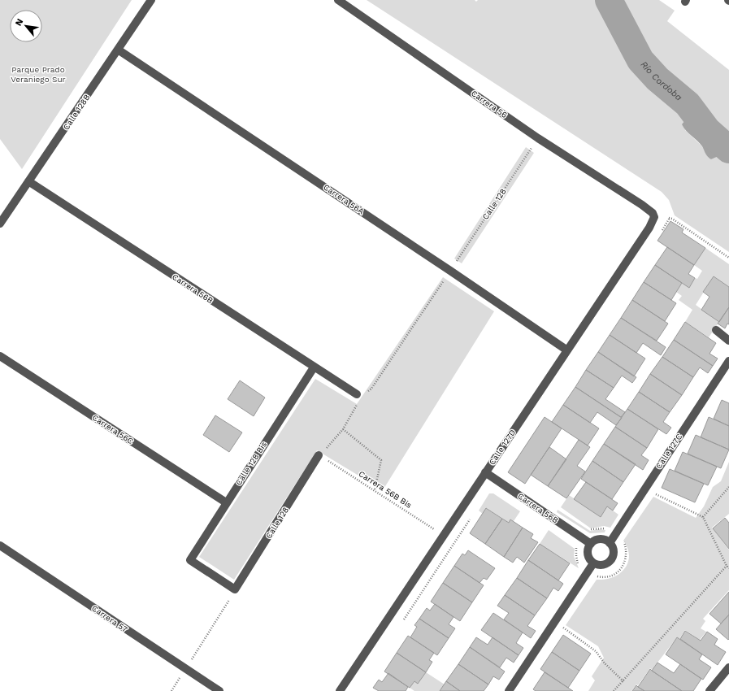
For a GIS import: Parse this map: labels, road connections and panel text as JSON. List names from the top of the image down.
{
  "streets": {
    "street": [
      "Carrera 56",
      "Calle 128B",
      "Carrera 56A",
      "Calle 128",
      "Carrera 56B",
      "Carrera 56C",
      "Calle 127D",
      "Calle 127C",
      "Calle 128 Bis",
      "Carrera 57"
    ],
    "path": ["Carrera 56B Bis"]
  },
  "crossings": [
    ["Carrera 56", "Calle 128"],
    ["Carrera 56", "Calle 127D"],
    ["Calle 128B", "Carrera 56A"],
    ["Calle 128B", "Carrera 56B"],
    ["Carrera 56A", "Calle 128"],
    ["Carrera 56A", "Calle 127D"],
    ["Calle 128", "Carrera 56B"],
    ["Calle 128", "Calle 128 Bis"],
    ["Calle 128", "Carrera 56B Bis"],
    ["Carrera 56B", "Calle 127D"],
    ["Carrera 56B", "Calle 127C"],
    ["Carrera 56B", "Calle 128 Bis"],
    ["Carrera 56C", "Calle 128 Bis"],
    ["Calle 127D", "Carrera 56B Bis"]
  ],
  "water": ["Río Cordoba"],
  "parks": ["Parque Prado Veraniego Sur"],
  "north": "top left"
}
